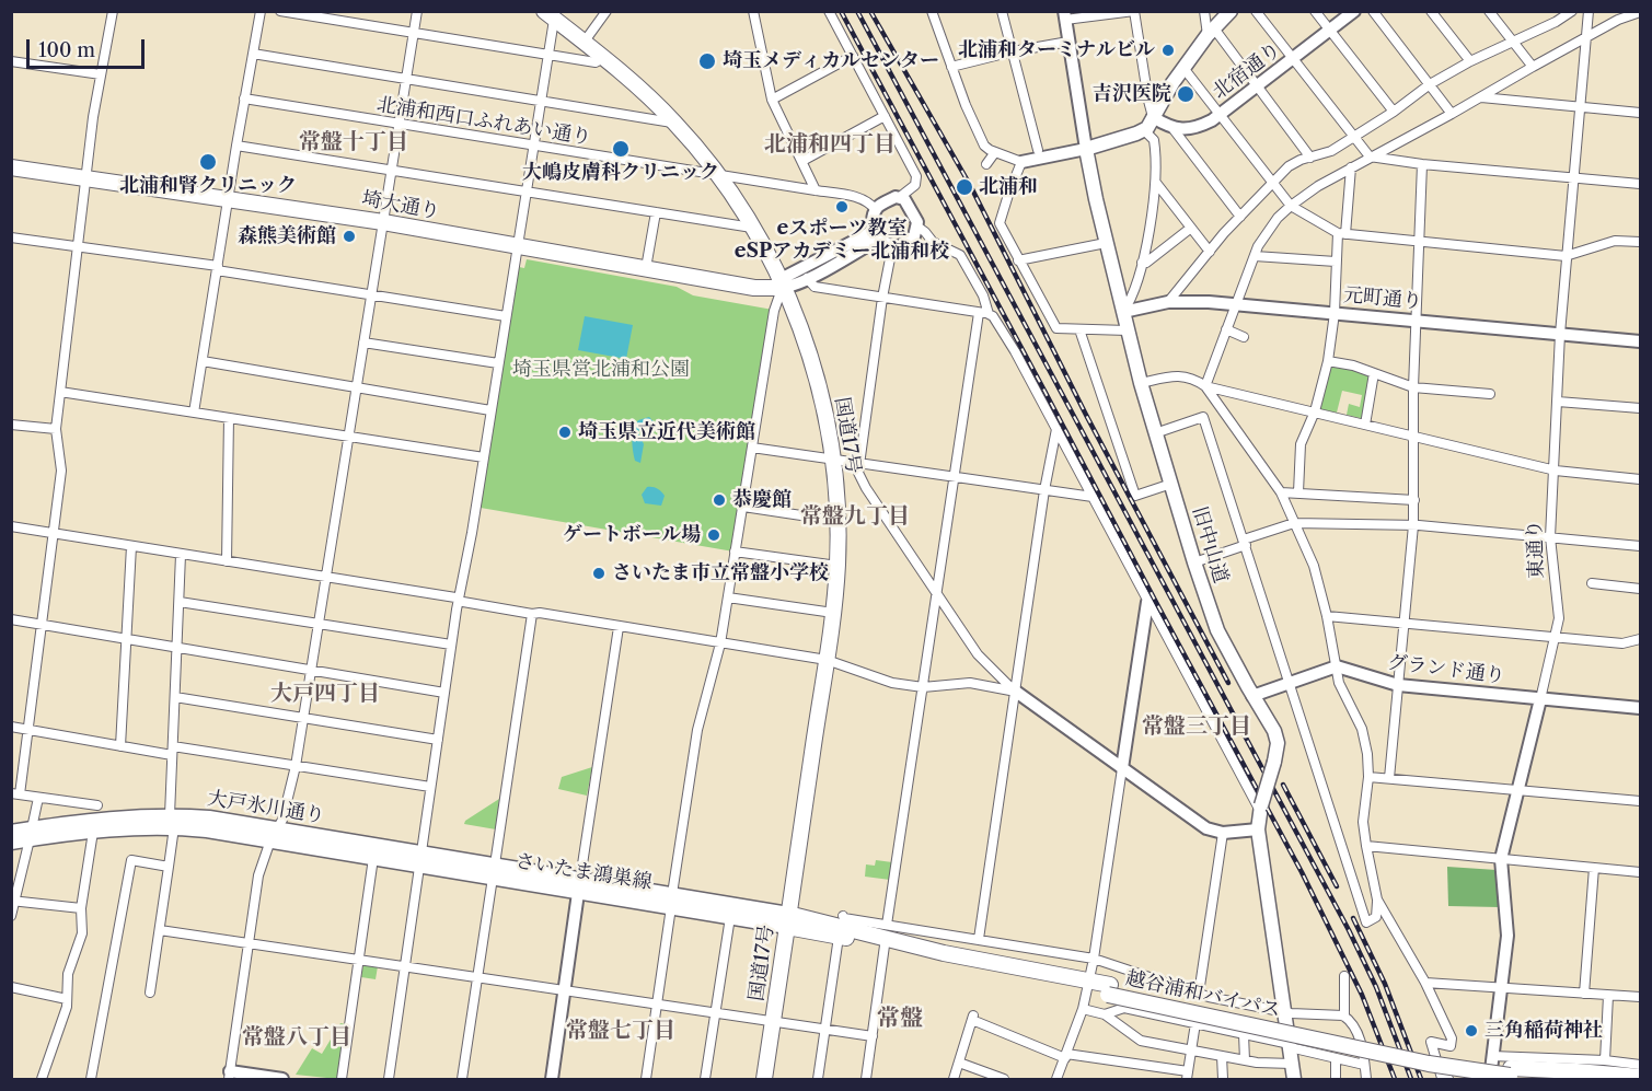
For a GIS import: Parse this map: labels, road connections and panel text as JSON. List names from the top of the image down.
{
  "streets": {
    "highway": ["埼大通り", "国道17号", "越谷浦和バイパス"],
    "main road": ["旧中山道", "大戸氷川通り", "さいたま鴻巣線"],
    "street": [
      "北宿通り",
      "北浦和西口ふれあい通り",
      "元町通り",
      "東通り",
      "グランド通り"
    ]
  },
  "crossings": [
    ["北浦和西口ふれあい通り", "国道17号"],
    ["埼大通り", "国道17号"],
    ["元町通り", "旧中山道"],
    ["元町通り", "東通り"],
    ["国道17号", "さいたま鴻巣線"],
    ["国道17号", "越谷浦和バイパス"],
    ["東通り", "グランド通り"],
    ["大戸氷川通り", "さいたま鴻巣線"],
    ["さいたま鴻巣線", "越谷浦和バイパス"]
  ],
  "districts": [
    "常盤十丁目",
    "北浦和四丁目",
    "常盤九丁目",
    "大戸四丁目",
    "常盤三丁目",
    "常盤",
    "常盤七丁目",
    "常盤八丁目"
  ],
  "parks": ["埼玉県営北浦和公園"],
  "places": [
    "北浦和ターミナルビル",
    "埼玉メディカルセンター",
    "吉沢医院",
    "大嶋皮膚科クリニック",
    "北浦和腎クリニック",
    "北浦和",
    "eスポーツ教室 eSPアカデミー北浦和校",
    "森熊美術館",
    "埼玉県立近代美術館",
    "恭慶館",
    "ゲートボール場",
    "さいたま市立常盤小学校",
    "三角稲荷神社"
  ],
  "scale_bar": "100 m"
}
